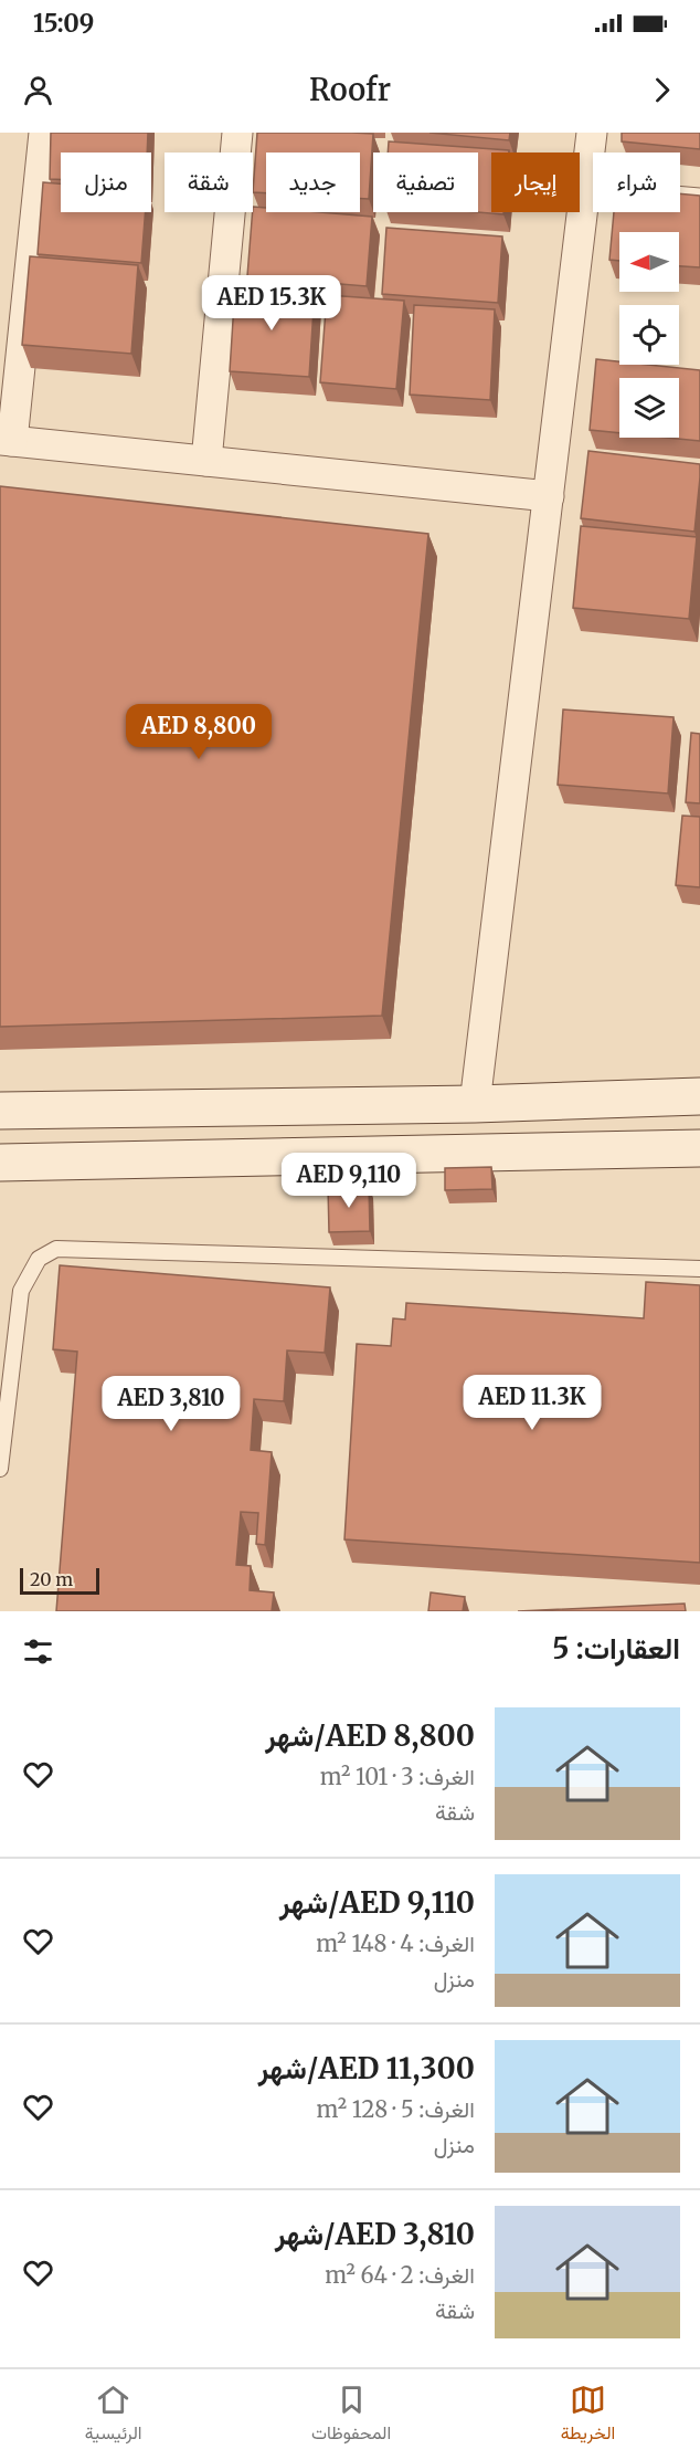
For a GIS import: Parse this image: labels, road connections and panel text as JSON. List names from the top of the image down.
{
  "scale_bar": "20 m",
  "north": "left",
  "page": {
    "status": "15:09",
    "header": "Roofr",
    "chip": [
      "شراء",
      "إيجار",
      "تصفية",
      "جديد",
      "شقة",
      "منزل"
    ],
    "price": [
      "AED 15.3K",
      "AED 8,800",
      "AED 9,110",
      "AED 11.3K",
      "AED 3,810"
    ],
    "scale": "20 m",
    "heading": "العقارات: 5",
    "list": [
      {
        "name": "AED 8,800/شهر",
        "note": "الغرف: 3 · 101 m² · شقة"
      },
      {
        "name": "AED 9,110/شهر",
        "note": "الغرف: 4 · 148 m² · منزل"
      },
      {
        "name": "AED 11,300/شهر",
        "note": "الغرف: 5 · 128 m² · منزل"
      },
      {
        "name": "AED 3,810/شهر",
        "note": "الغرف: 2 · 64 m² · شقة"
      }
    ],
    "tabs": ["الخريطة", "المحفوظات", "الرئيسية"]
  }
}
